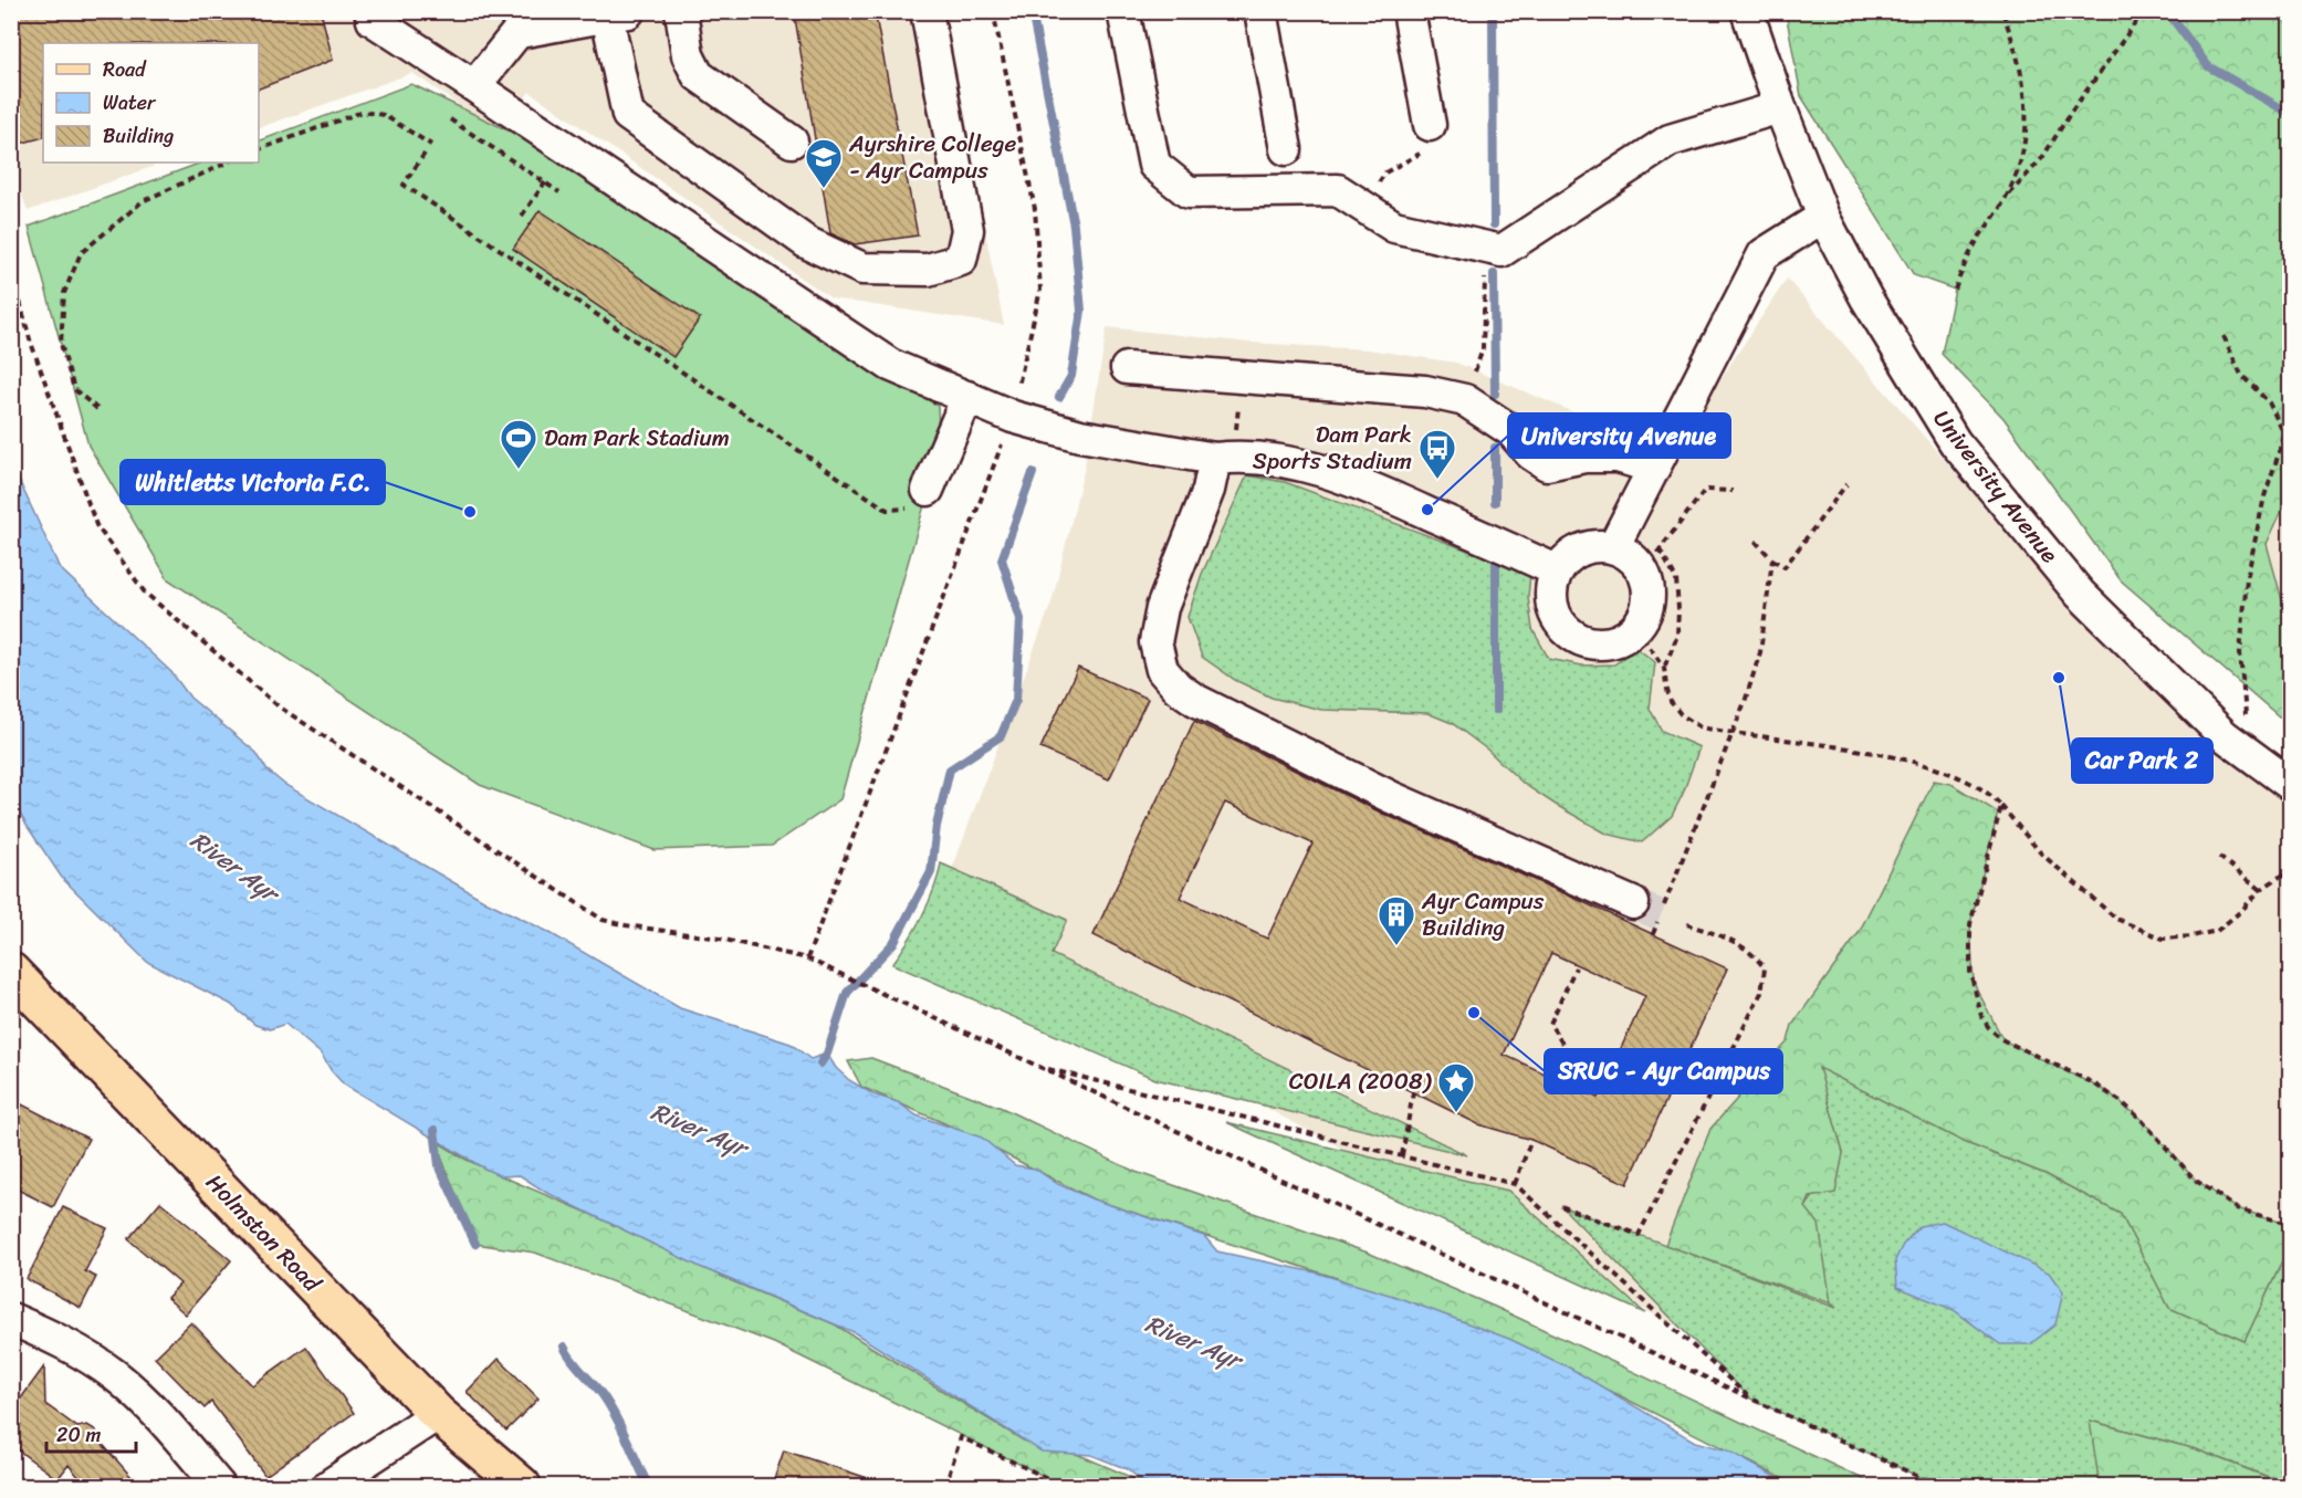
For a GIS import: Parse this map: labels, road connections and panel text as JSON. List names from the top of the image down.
{
  "streets": {
    "main road": ["Holmston Road"],
    "street": ["University Avenue"]
  },
  "water": ["River Ayr"],
  "places": {
    "school or university": ["Ayrshire College - Ayr Campus"],
    "sports": ["Dam Park Stadium"],
    "bus stop": ["Dam Park Sports Stadium"],
    "other": [
      "University Avenue",
      "Whitletts Victoria F.C.",
      "Car Park 2",
      "SRUC - Ayr Campus"
    ],
    "building": ["Ayr Campus Building"],
    "place": ["COILA (2008)"]
  },
  "legend": ["Road", "Water", "Building"],
  "scale_bar": "20 m"
}
